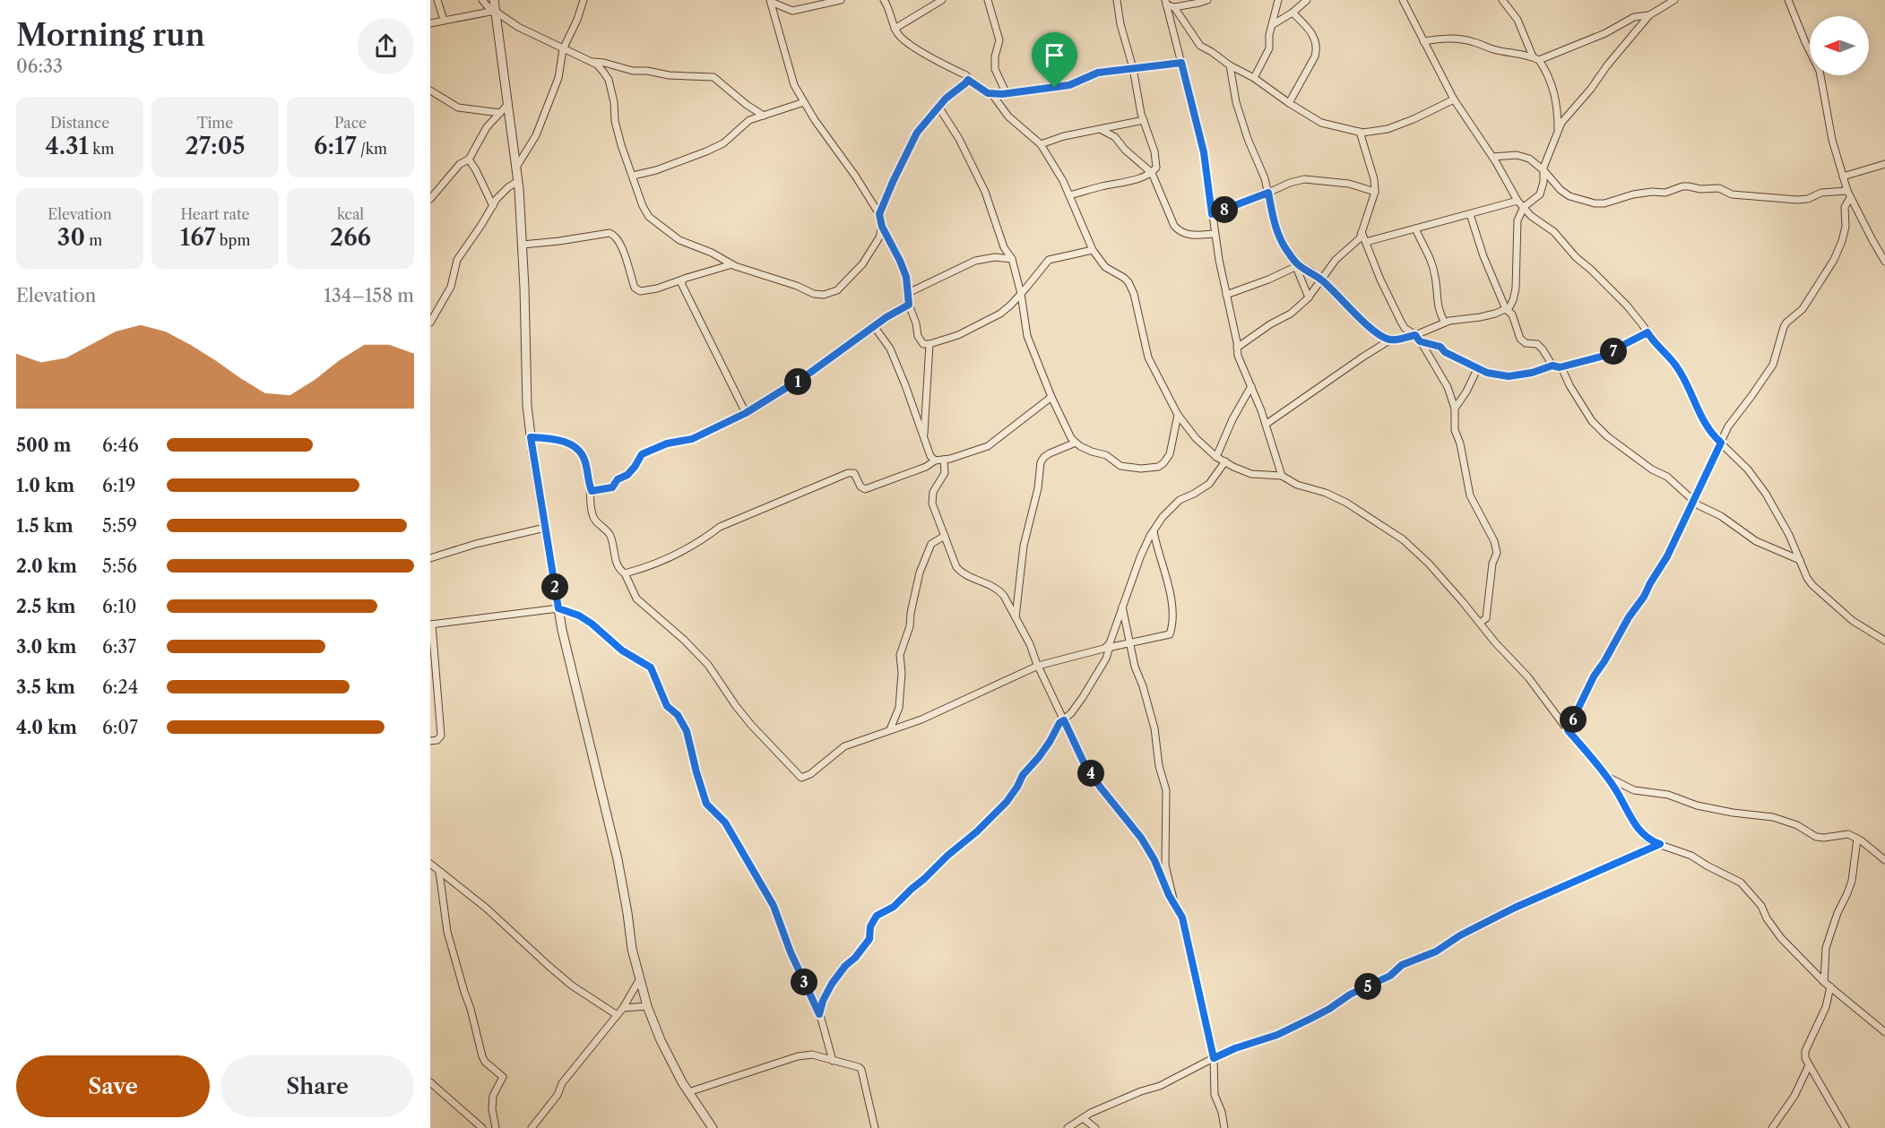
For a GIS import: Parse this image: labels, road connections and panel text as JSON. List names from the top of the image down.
{
  "north": "left",
  "page": {
    "heading": ["Morning run", "06:33"],
    "stats": [
      ["Distance", "4.31 km"],
      ["Time", "27:05"],
      ["Pace", "6:17 /km"],
      ["Elevation", "30 m"],
      ["Heart rate", "167 bpm"],
      ["kcal", "266"]
    ],
    "pins": [
      "8",
      "7",
      "1",
      "2",
      "6",
      "4",
      "3",
      "5"
    ],
    "chart": ["Elevation", "134–158 m"],
    "list": [
      {
        "name": "500 m",
        "note": "6:46"
      },
      {
        "name": "1.0 km",
        "note": "6:19"
      },
      {
        "name": "1.5 km",
        "note": "5:59"
      },
      {
        "name": "2.0 km",
        "note": "5:56"
      },
      {
        "name": "2.5 km",
        "note": "6:10"
      },
      {
        "name": "3.0 km",
        "note": "6:37"
      },
      {
        "name": "3.5 km",
        "note": "6:24"
      },
      {
        "name": "4.0 km",
        "note": "6:07"
      }
    ],
    "buttons": ["Save", "Share"]
  }
}
